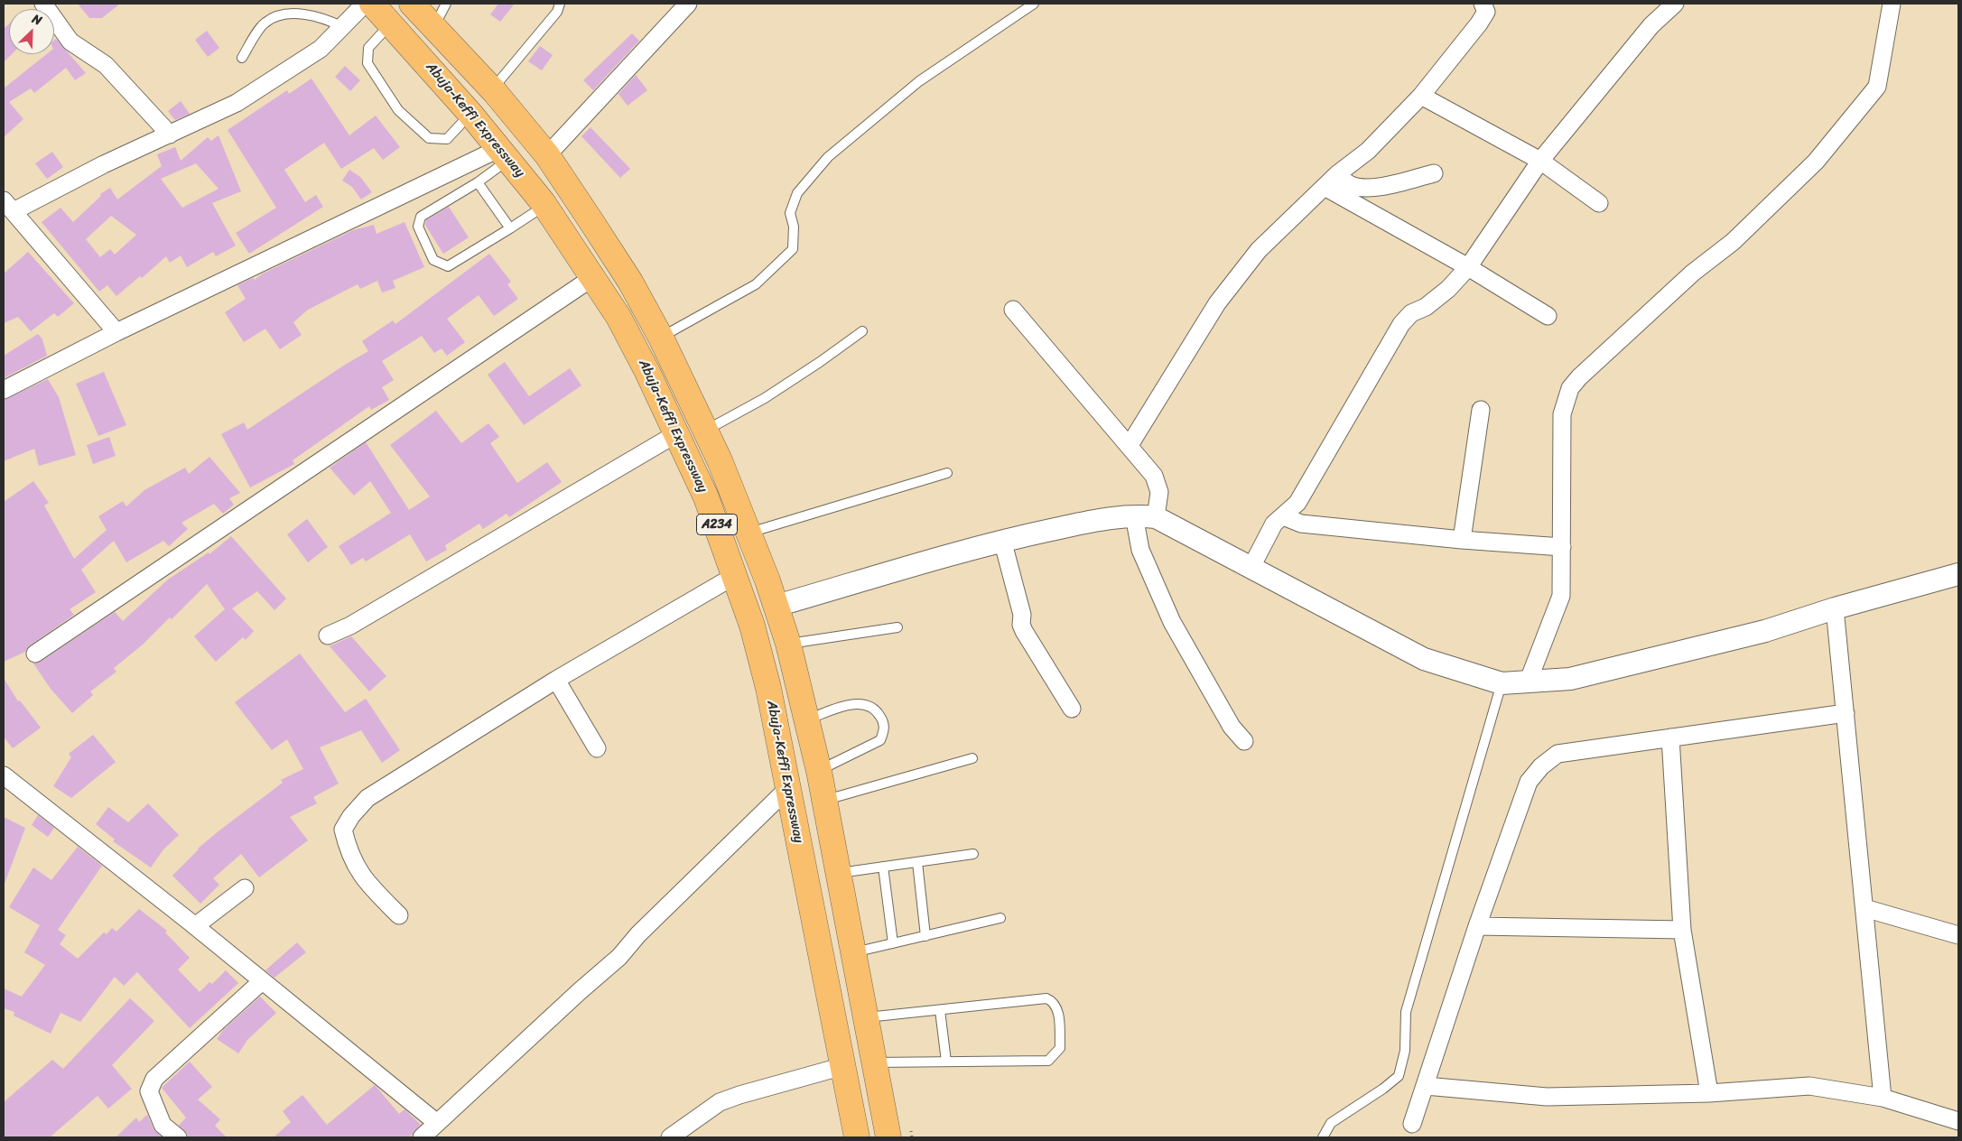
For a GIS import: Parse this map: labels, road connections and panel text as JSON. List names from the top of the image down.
{
  "streets": {
    "highway": ["Abuja-Keffi Expressway", "A234"]
  },
  "north": "top right"
}
